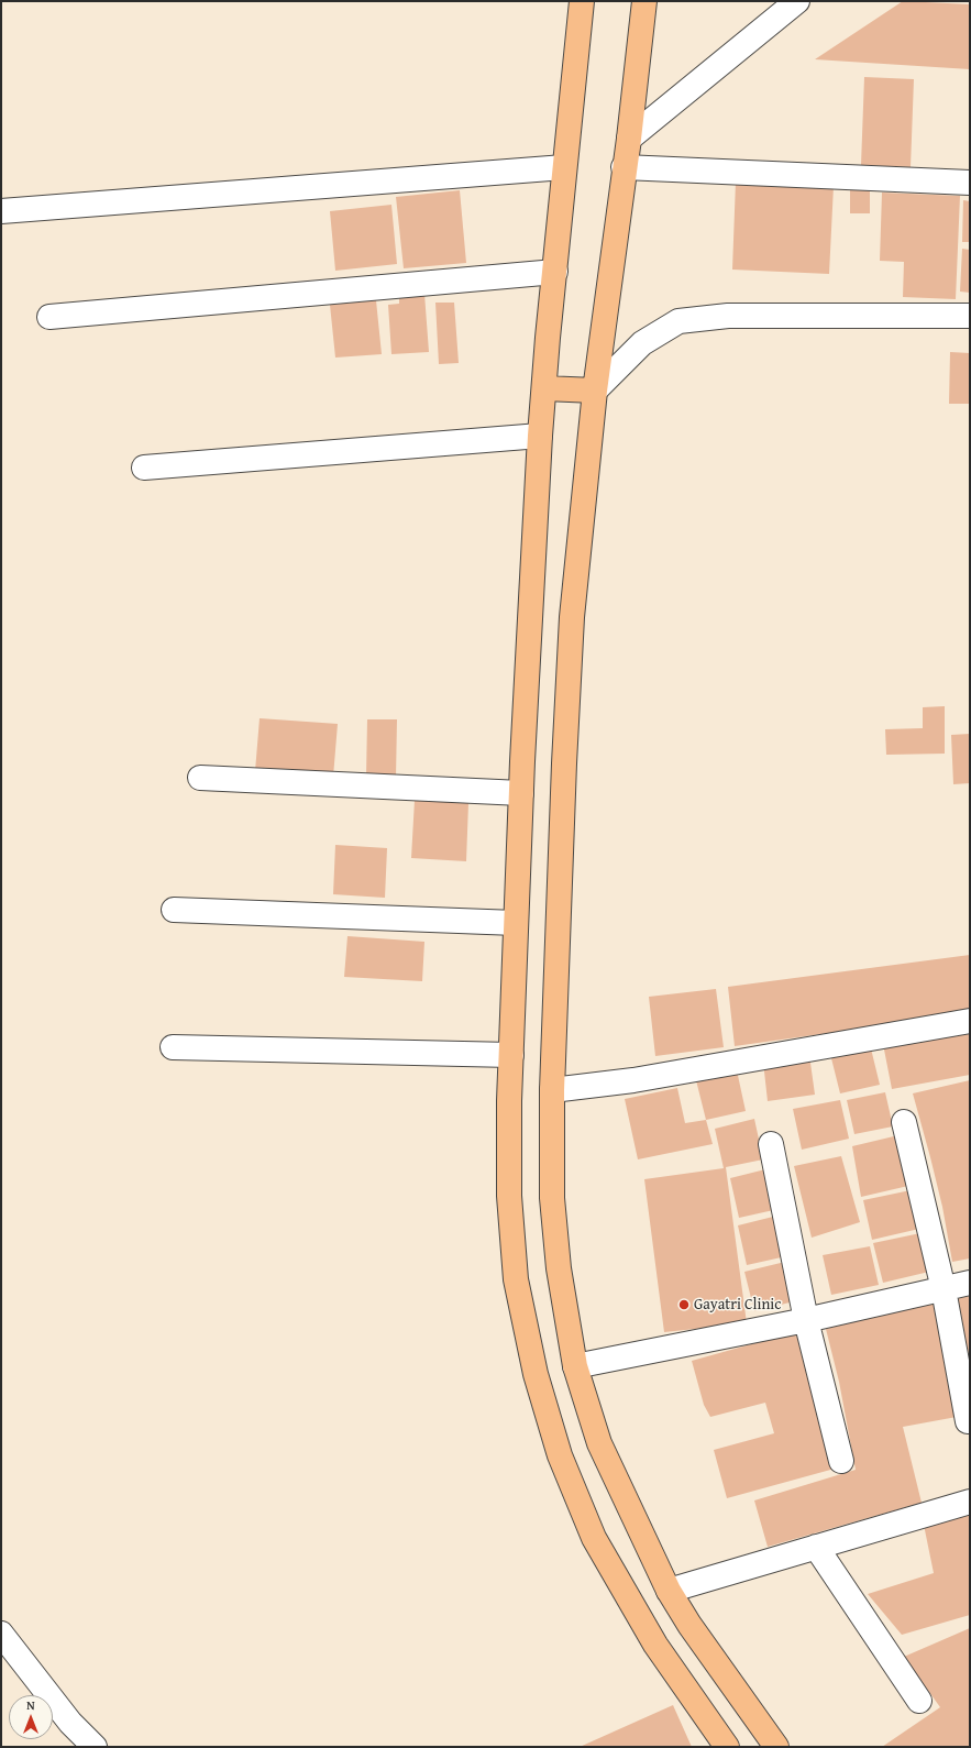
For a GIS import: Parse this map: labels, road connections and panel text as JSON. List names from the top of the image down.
{
  "places": ["Gayatri Clinic"],
  "north": "top"
}
